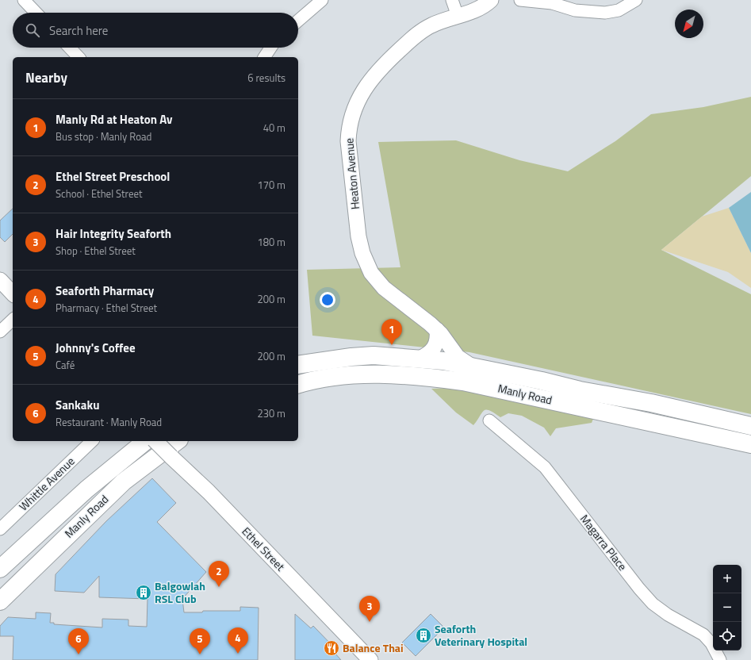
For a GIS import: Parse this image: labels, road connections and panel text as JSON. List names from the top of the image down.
{
  "streets": {
    "highway": ["Manly Road"],
    "street": [
      "Heaton Avenue",
      "Whittle Avenue",
      "Magarra Place",
      "Ethel Street"
    ]
  },
  "crossings": [
    ["Heaton Avenue", "Manly Road"]
  ],
  "places": {
    "building": ["Balgowlah RSL Club", "Seaforth Veterinary Hospital"],
    "restaurant": ["Balance Thai"]
  },
  "north": "bottom left",
  "page": {
    "search": "Search here",
    "heading": ["Nearby", "6 results"],
    "list": [
      {
        "mark": "1",
        "name": "Manly Rd at Heaton Av",
        "note": "Bus stop · Manly Road",
        "value": "40 m"
      },
      {
        "mark": "2",
        "name": "Ethel Street Preschool",
        "note": "School · Ethel Street",
        "value": "170 m"
      },
      {
        "mark": "3",
        "name": "Hair Integrity Seaforth",
        "note": "Shop · Ethel Street",
        "value": "180 m"
      },
      {
        "mark": "4",
        "name": "Seaforth Pharmacy",
        "note": "Pharmacy · Ethel Street",
        "value": "200 m"
      },
      {
        "mark": "5",
        "name": "Johnny's Coffee",
        "note": "Café",
        "value": "200 m"
      },
      {
        "mark": "6",
        "name": "Sankaku",
        "note": "Restaurant · Manly Road",
        "value": "230 m"
      }
    ],
    "pins": [
      "1",
      "2",
      "3",
      "4",
      "5",
      "6"
    ],
    "map_buttons": ["+", "−"]
  }
}
